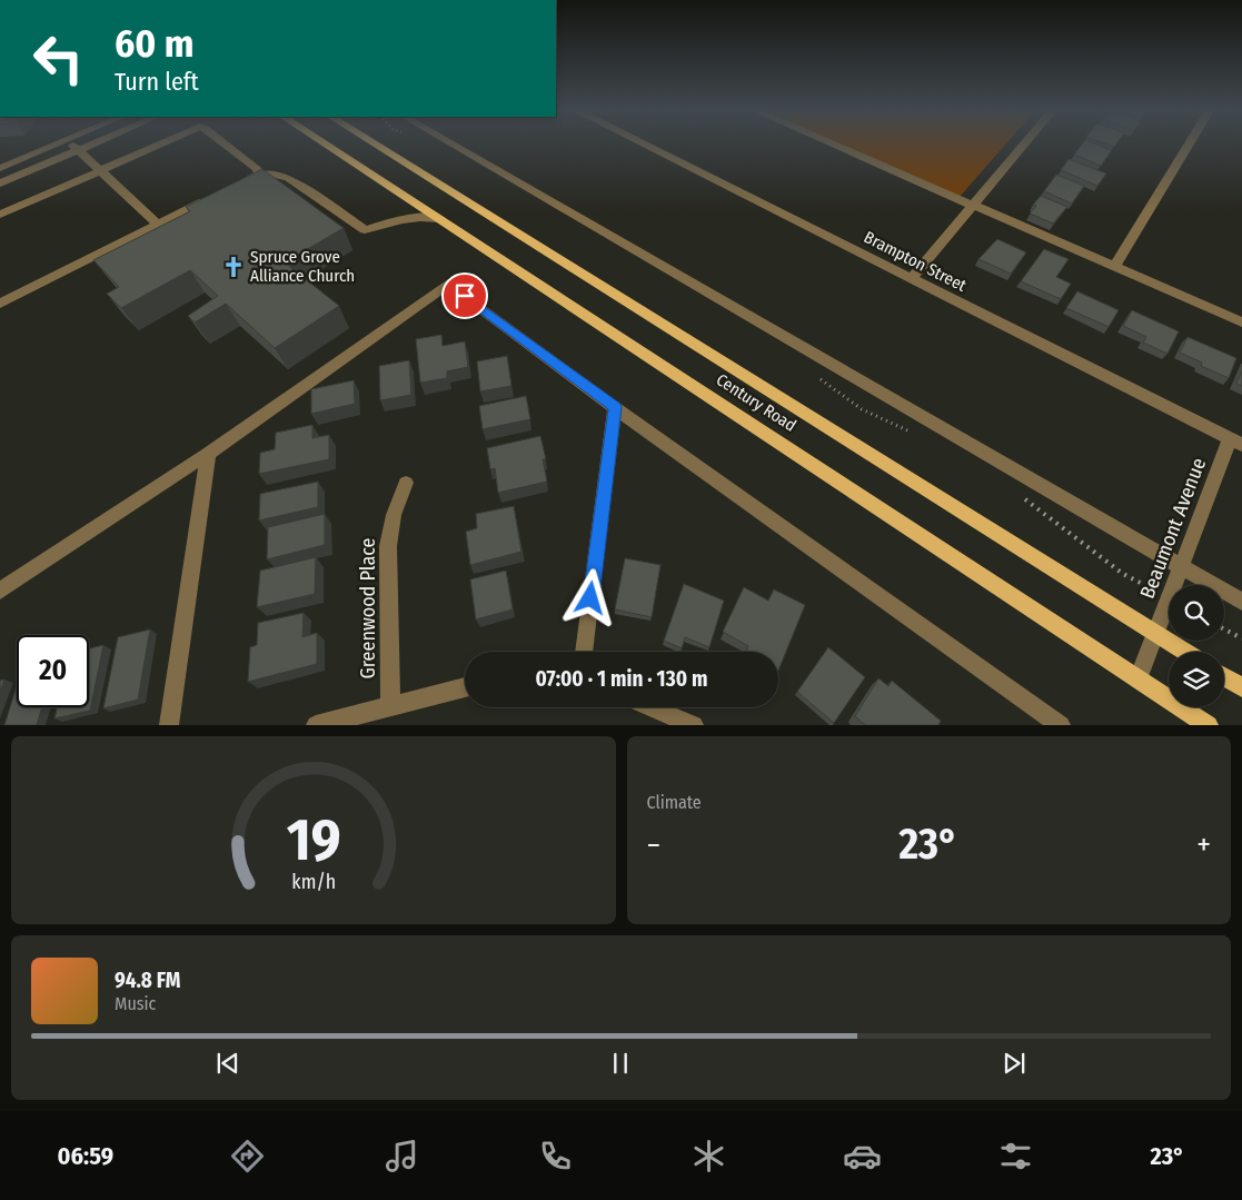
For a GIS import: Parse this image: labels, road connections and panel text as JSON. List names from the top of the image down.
{
  "streets": {
    "main road": ["Century Road"],
    "street": ["Brampton Street", "Beaumont Avenue", "Greenwood Place"]
  },
  "crossings": [
    ["Brampton Street", "Beaumont Avenue"],
    ["Century Road", "Beaumont Avenue"]
  ],
  "places": {
    "church": ["Spruce Grove Alliance Church"]
  },
  "page": {
    "turn": ["60 m", "Turn left"],
    "limit": "20",
    "trip": "07:00 · 1 min · 130 m",
    "tile": "Climate",
    "heat": ["−", "23°", "+"],
    "song": ["94.8 FM", "Music"],
    "tabs": ["06:59", "23°"],
    "gauge": ["19", "km/h"]
  }
}
